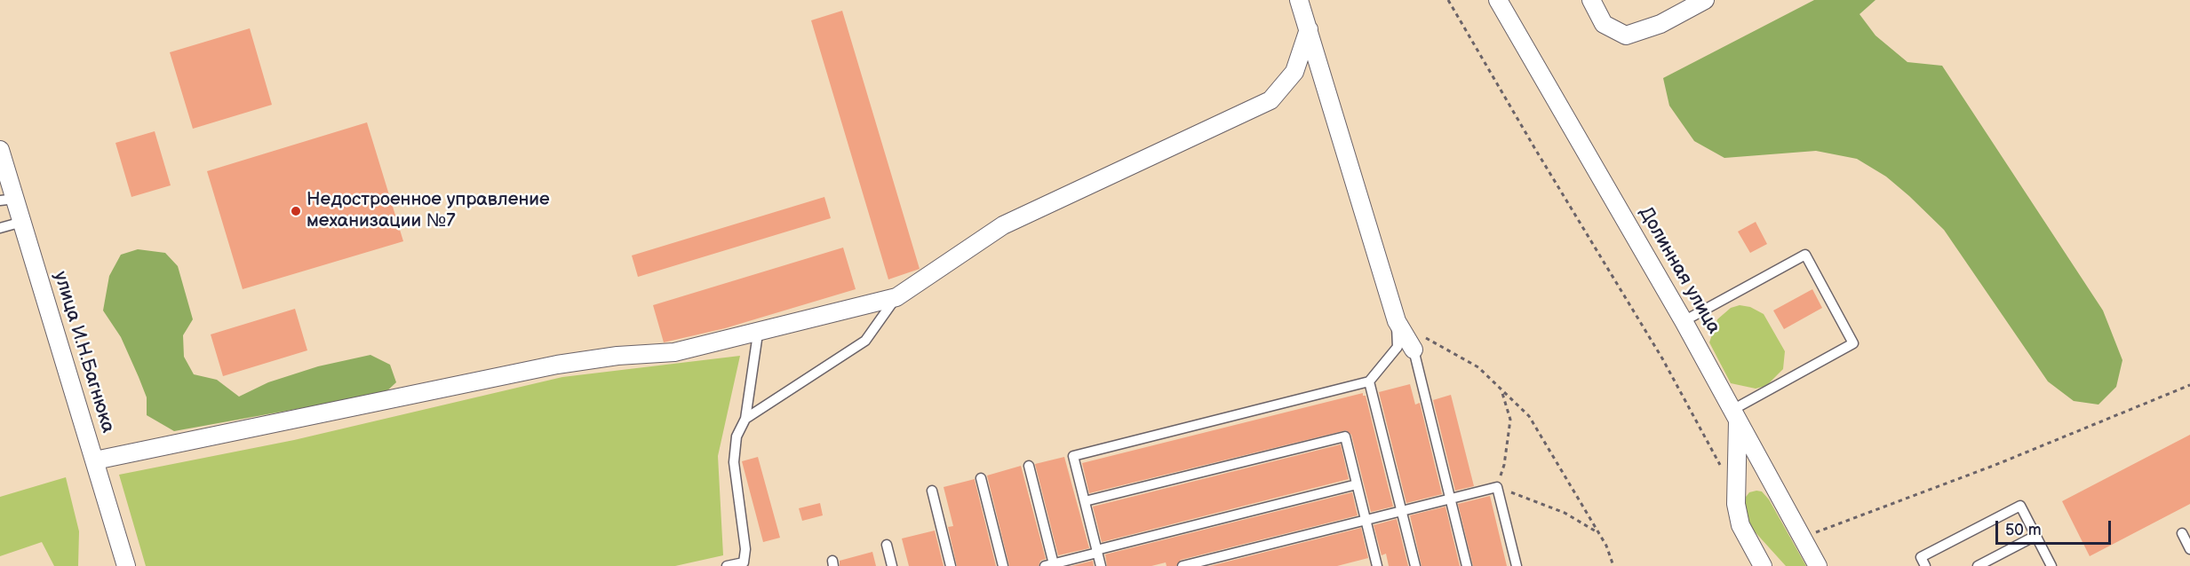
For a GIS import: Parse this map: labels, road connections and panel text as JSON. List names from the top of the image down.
{
  "streets": {
    "street": ["Долинная улица", "улица И.Н.Багнюка"]
  },
  "places": ["Недостроенное управление механизации №7"],
  "scale_bar": "50 m"
}
